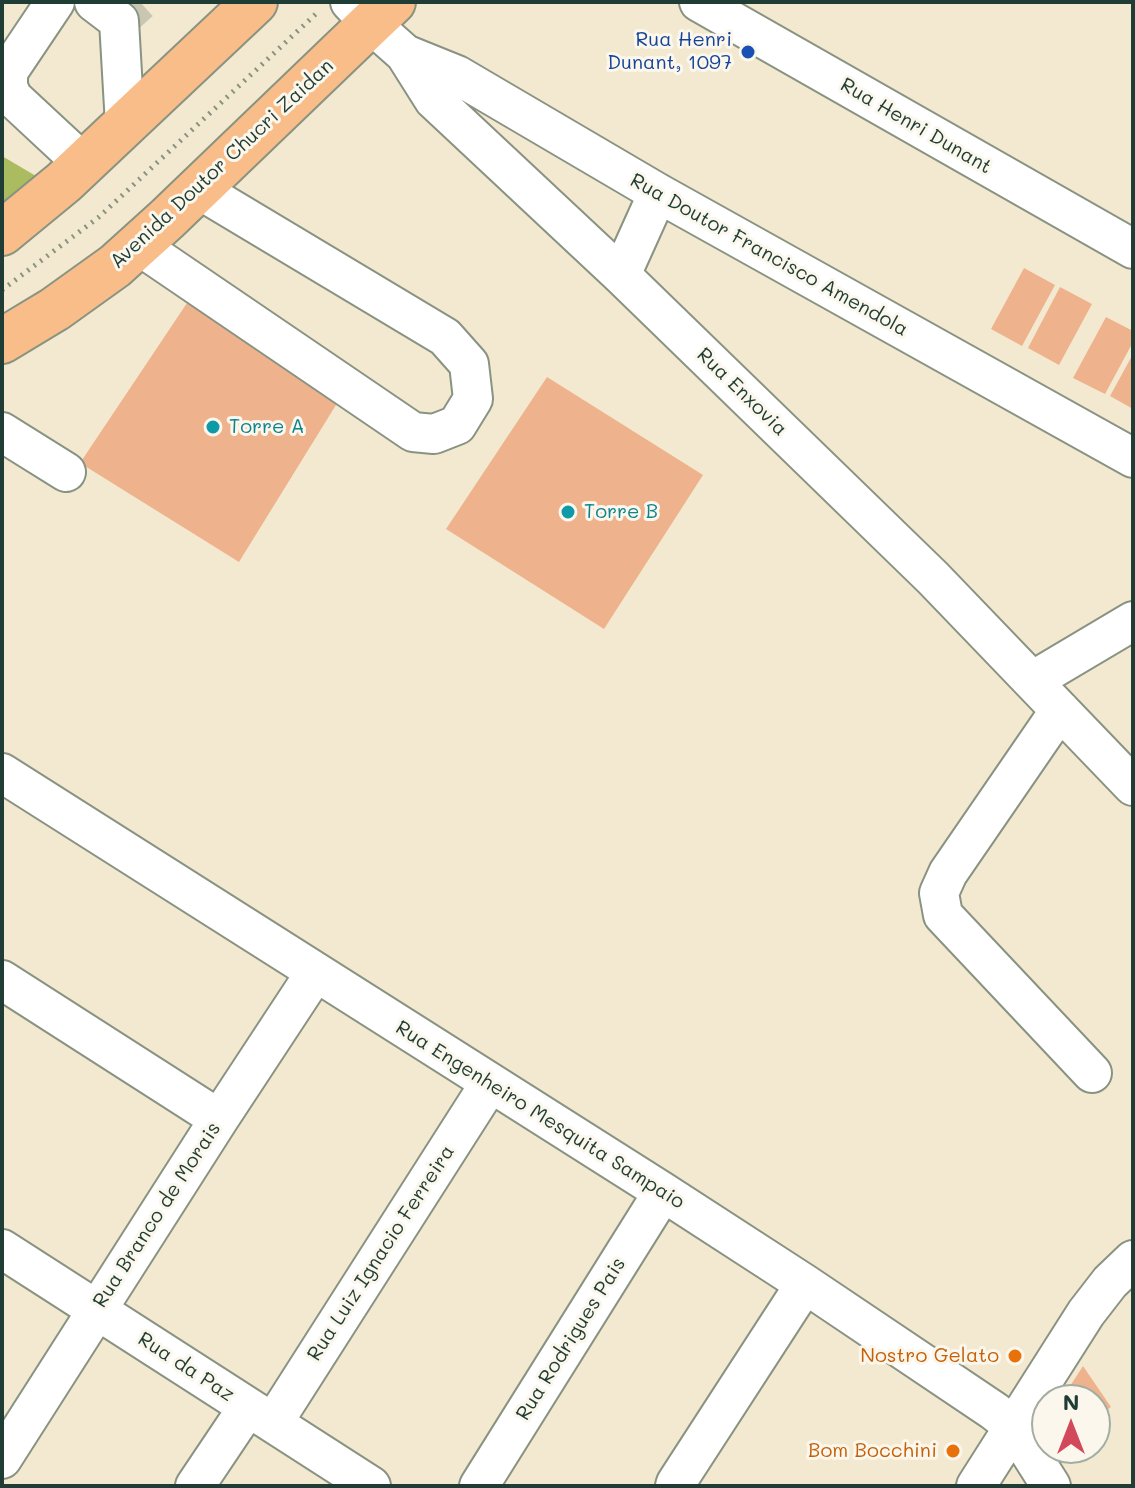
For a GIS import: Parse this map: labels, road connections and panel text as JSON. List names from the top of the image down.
{
  "streets": {
    "main road": ["Avenida Doutor Chucri Zaidan"],
    "street": [
      "Rua Henri Dunant",
      "Rua Doutor Francisco Amendola",
      "Rua Enxovia",
      "Rua Engenheiro Mesquita Sampaio",
      "Rua Branco de Morais",
      "Rua Luiz Ignacio Ferreira",
      "Rua Rodrigues Pais",
      "Rua da Paz"
    ]
  },
  "crossings": [
    ["Avenida Doutor Chucri Zaidan", "Rua Enxovia"],
    ["Rua Doutor Francisco Amendola", "Rua Enxovia"],
    ["Rua Engenheiro Mesquita Sampaio", "Rua Branco de Morais"],
    ["Rua Engenheiro Mesquita Sampaio", "Rua Luiz Ignacio Ferreira"],
    ["Rua Engenheiro Mesquita Sampaio", "Rua Rodrigues Pais"],
    ["Rua Branco de Morais", "Rua da Paz"],
    ["Rua Luiz Ignacio Ferreira", "Rua da Paz"]
  ],
  "places": [
    "Rua Henri Dunant, 1097",
    "Torre A",
    "Torre B",
    "Nostro Gelato",
    "Bom Bocchini"
  ],
  "north": "top"
}
